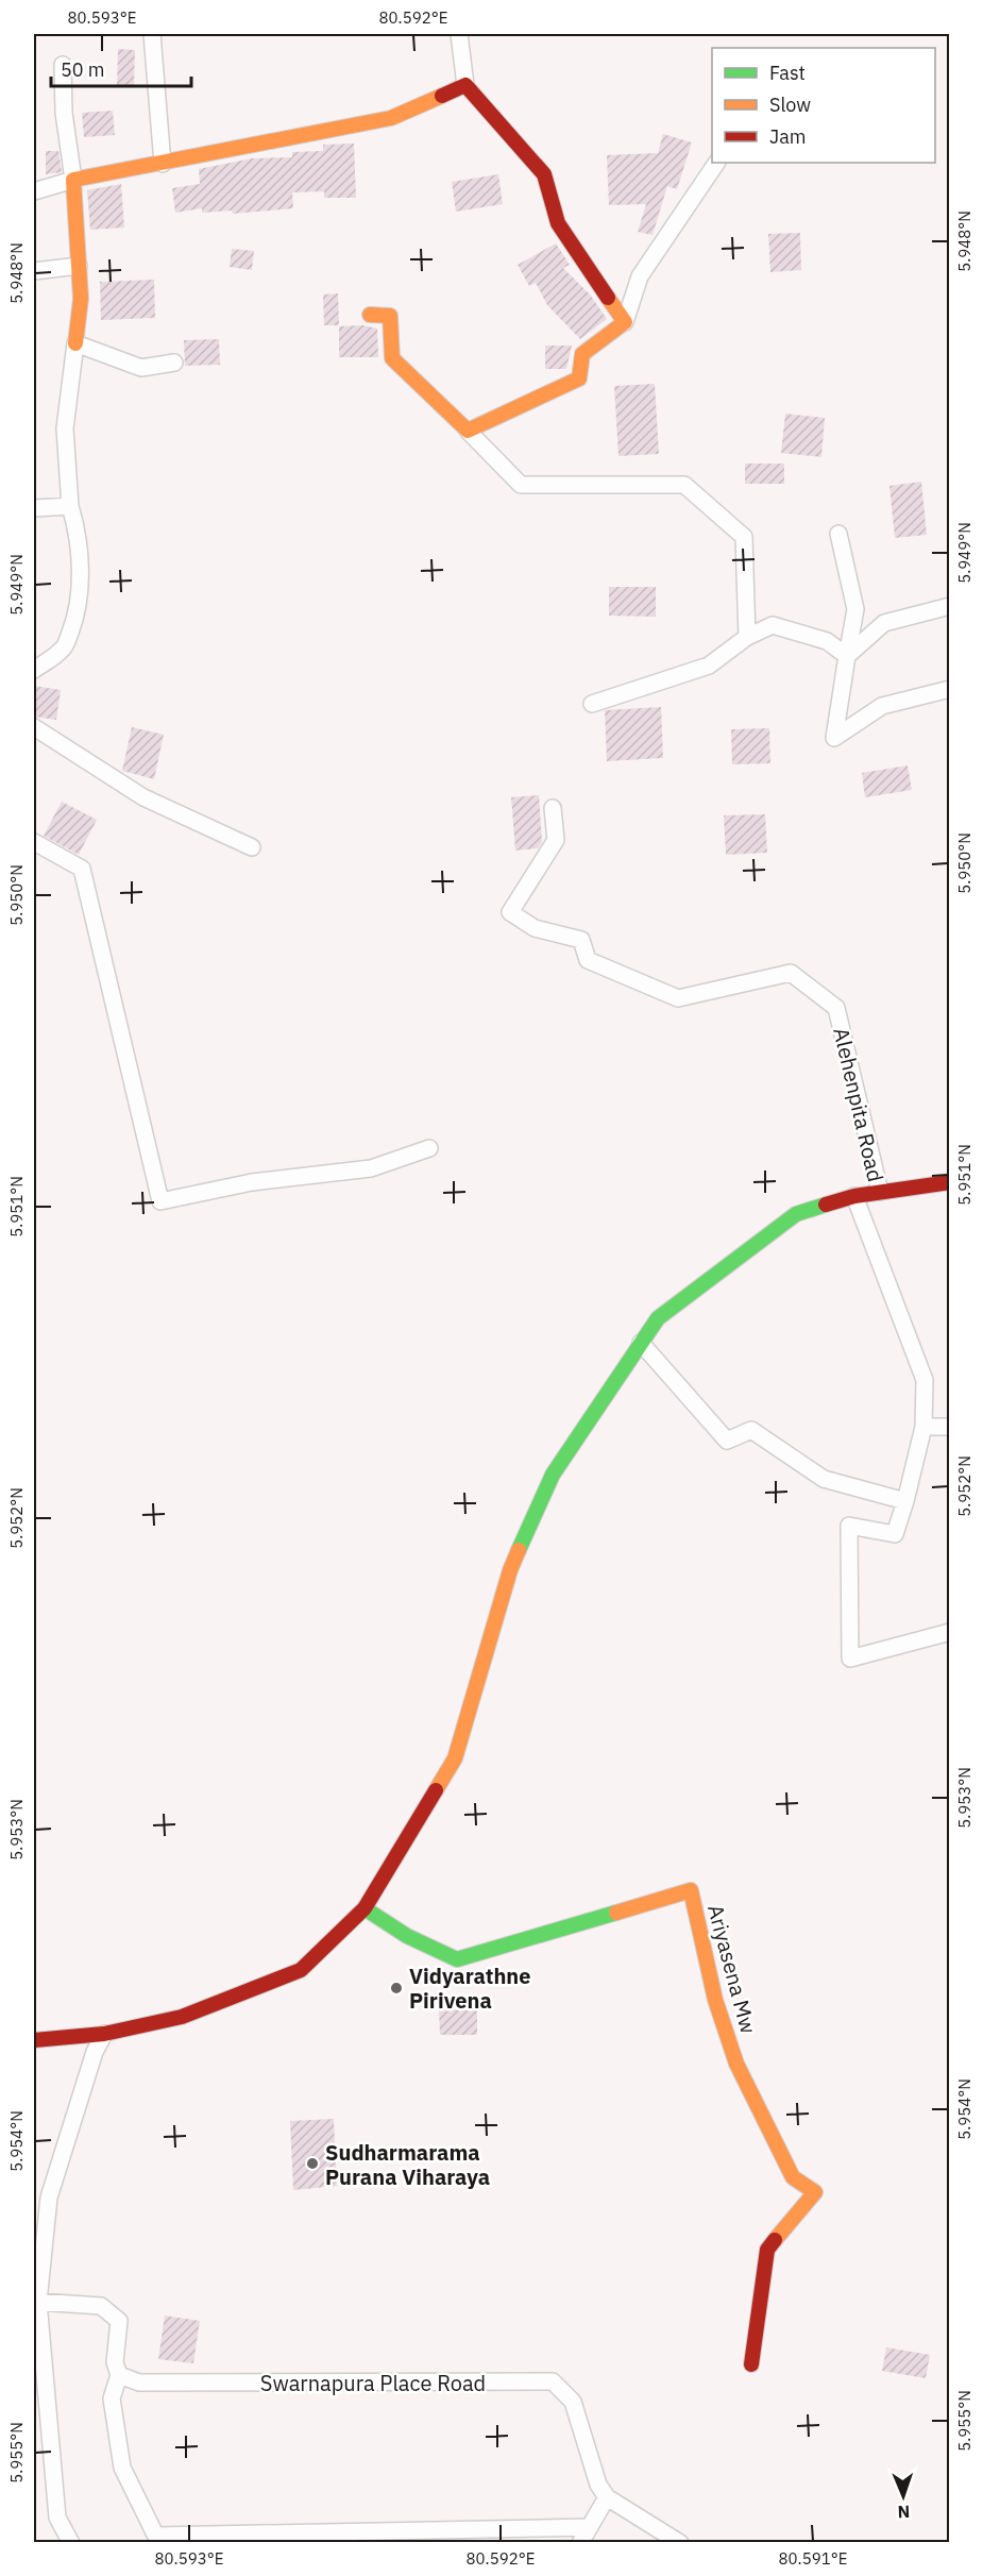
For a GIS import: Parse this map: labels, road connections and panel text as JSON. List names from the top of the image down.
{
  "streets": {
    "street": ["Alehenpita Road", "Ariyasena Mw", "Swarnapura Place Road"]
  },
  "places": ["Vidyarathne Pirivena", "Sudharmarama Purana Viharaya"],
  "legend": ["Fast", "Slow", "Jam"],
  "scale_bar": "50 m",
  "north": "bottom",
  "coordinates": [
    "80.593°E",
    "80.592°E",
    "5.948°N",
    "5.949°N",
    "5.950°N",
    "5.951°N",
    "5.952°N",
    "5.953°N",
    "5.954°N",
    "5.955°N",
    "80.591°E"
  ]
}
